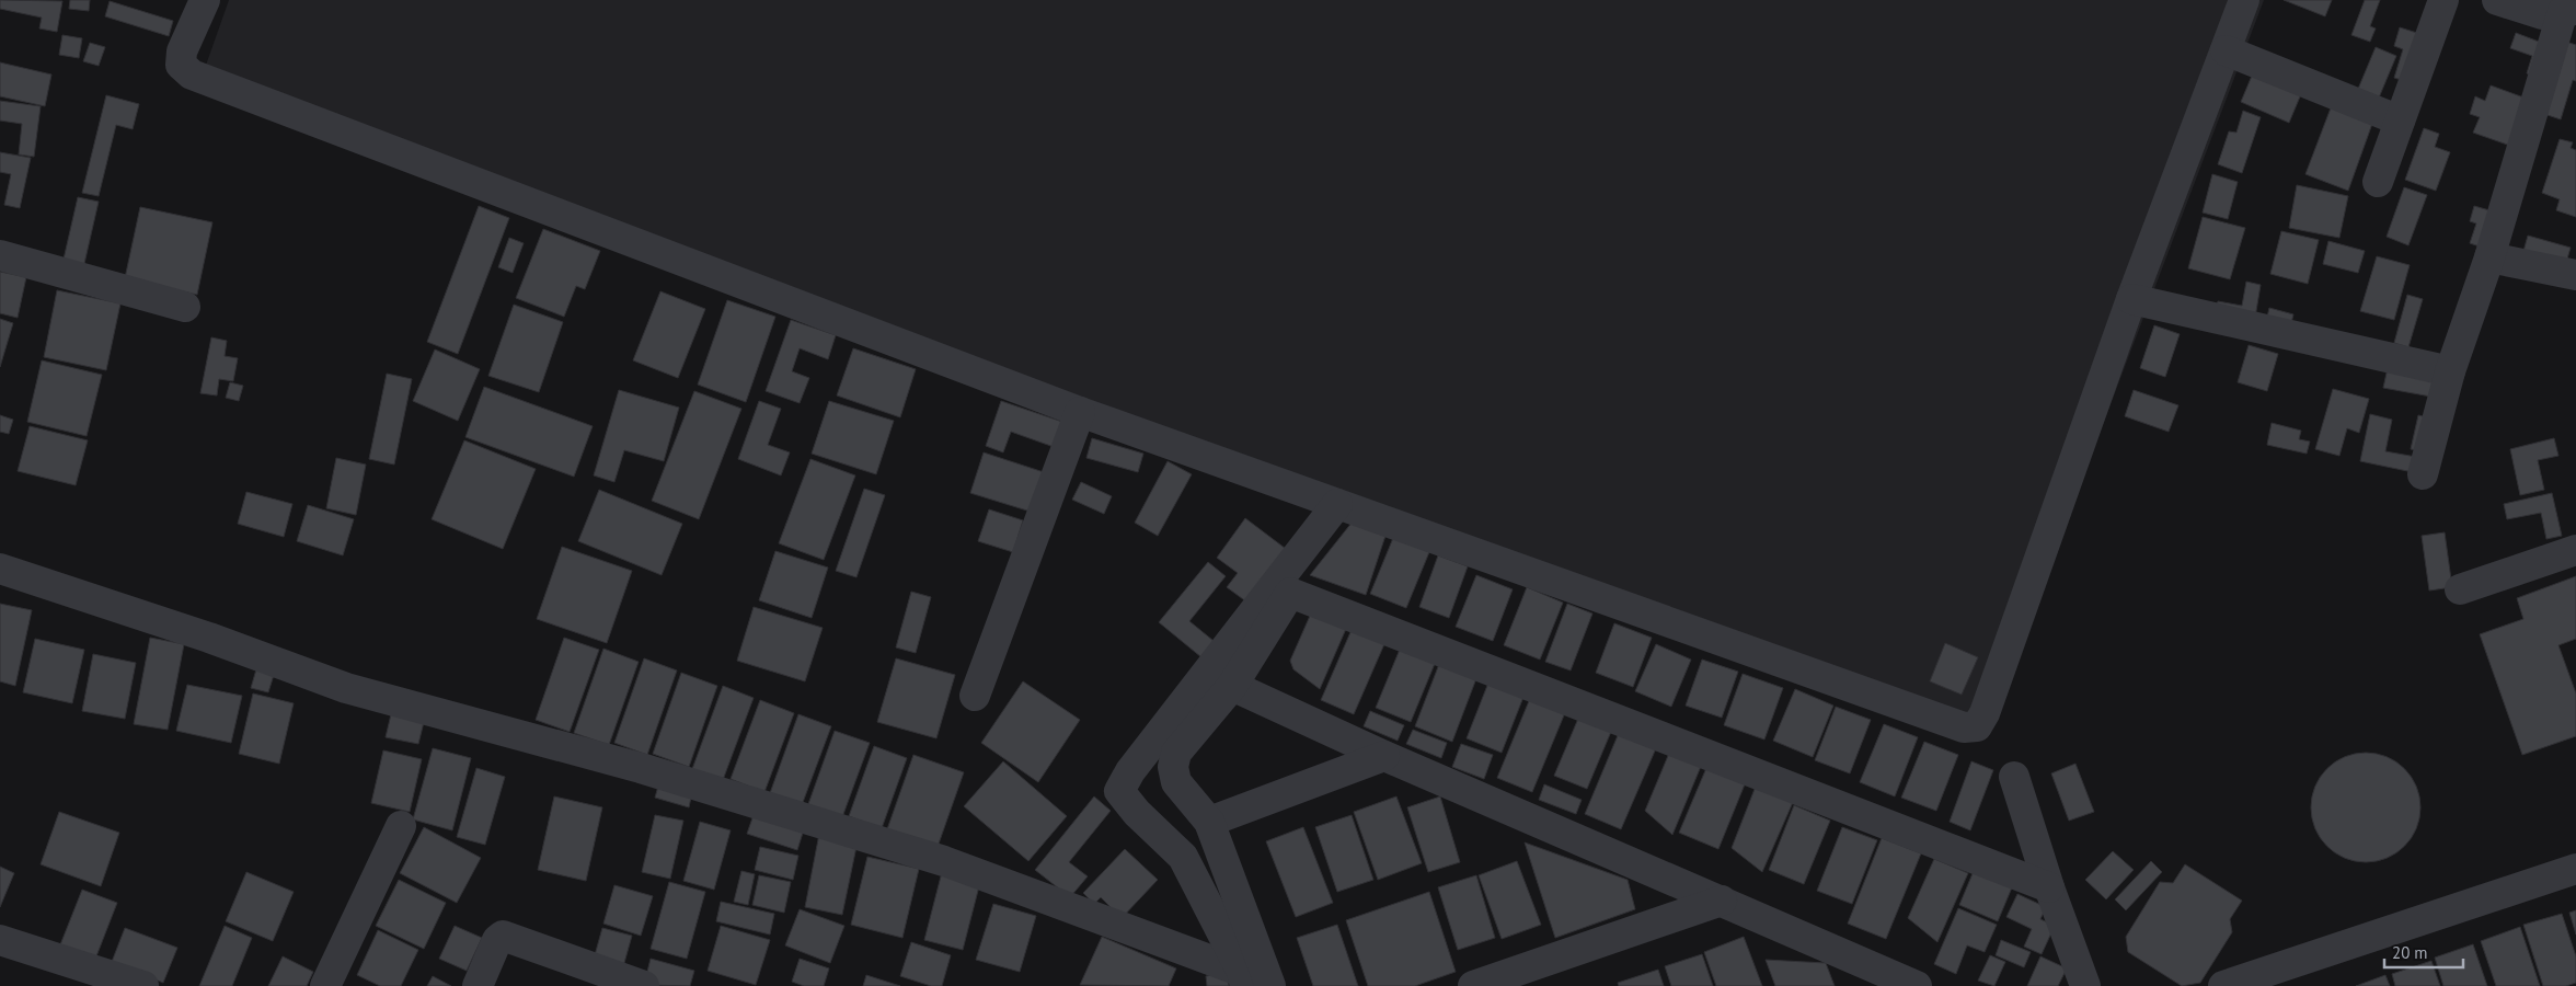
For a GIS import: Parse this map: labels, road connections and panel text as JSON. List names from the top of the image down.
{
  "scale_bar": "20 m"
}
